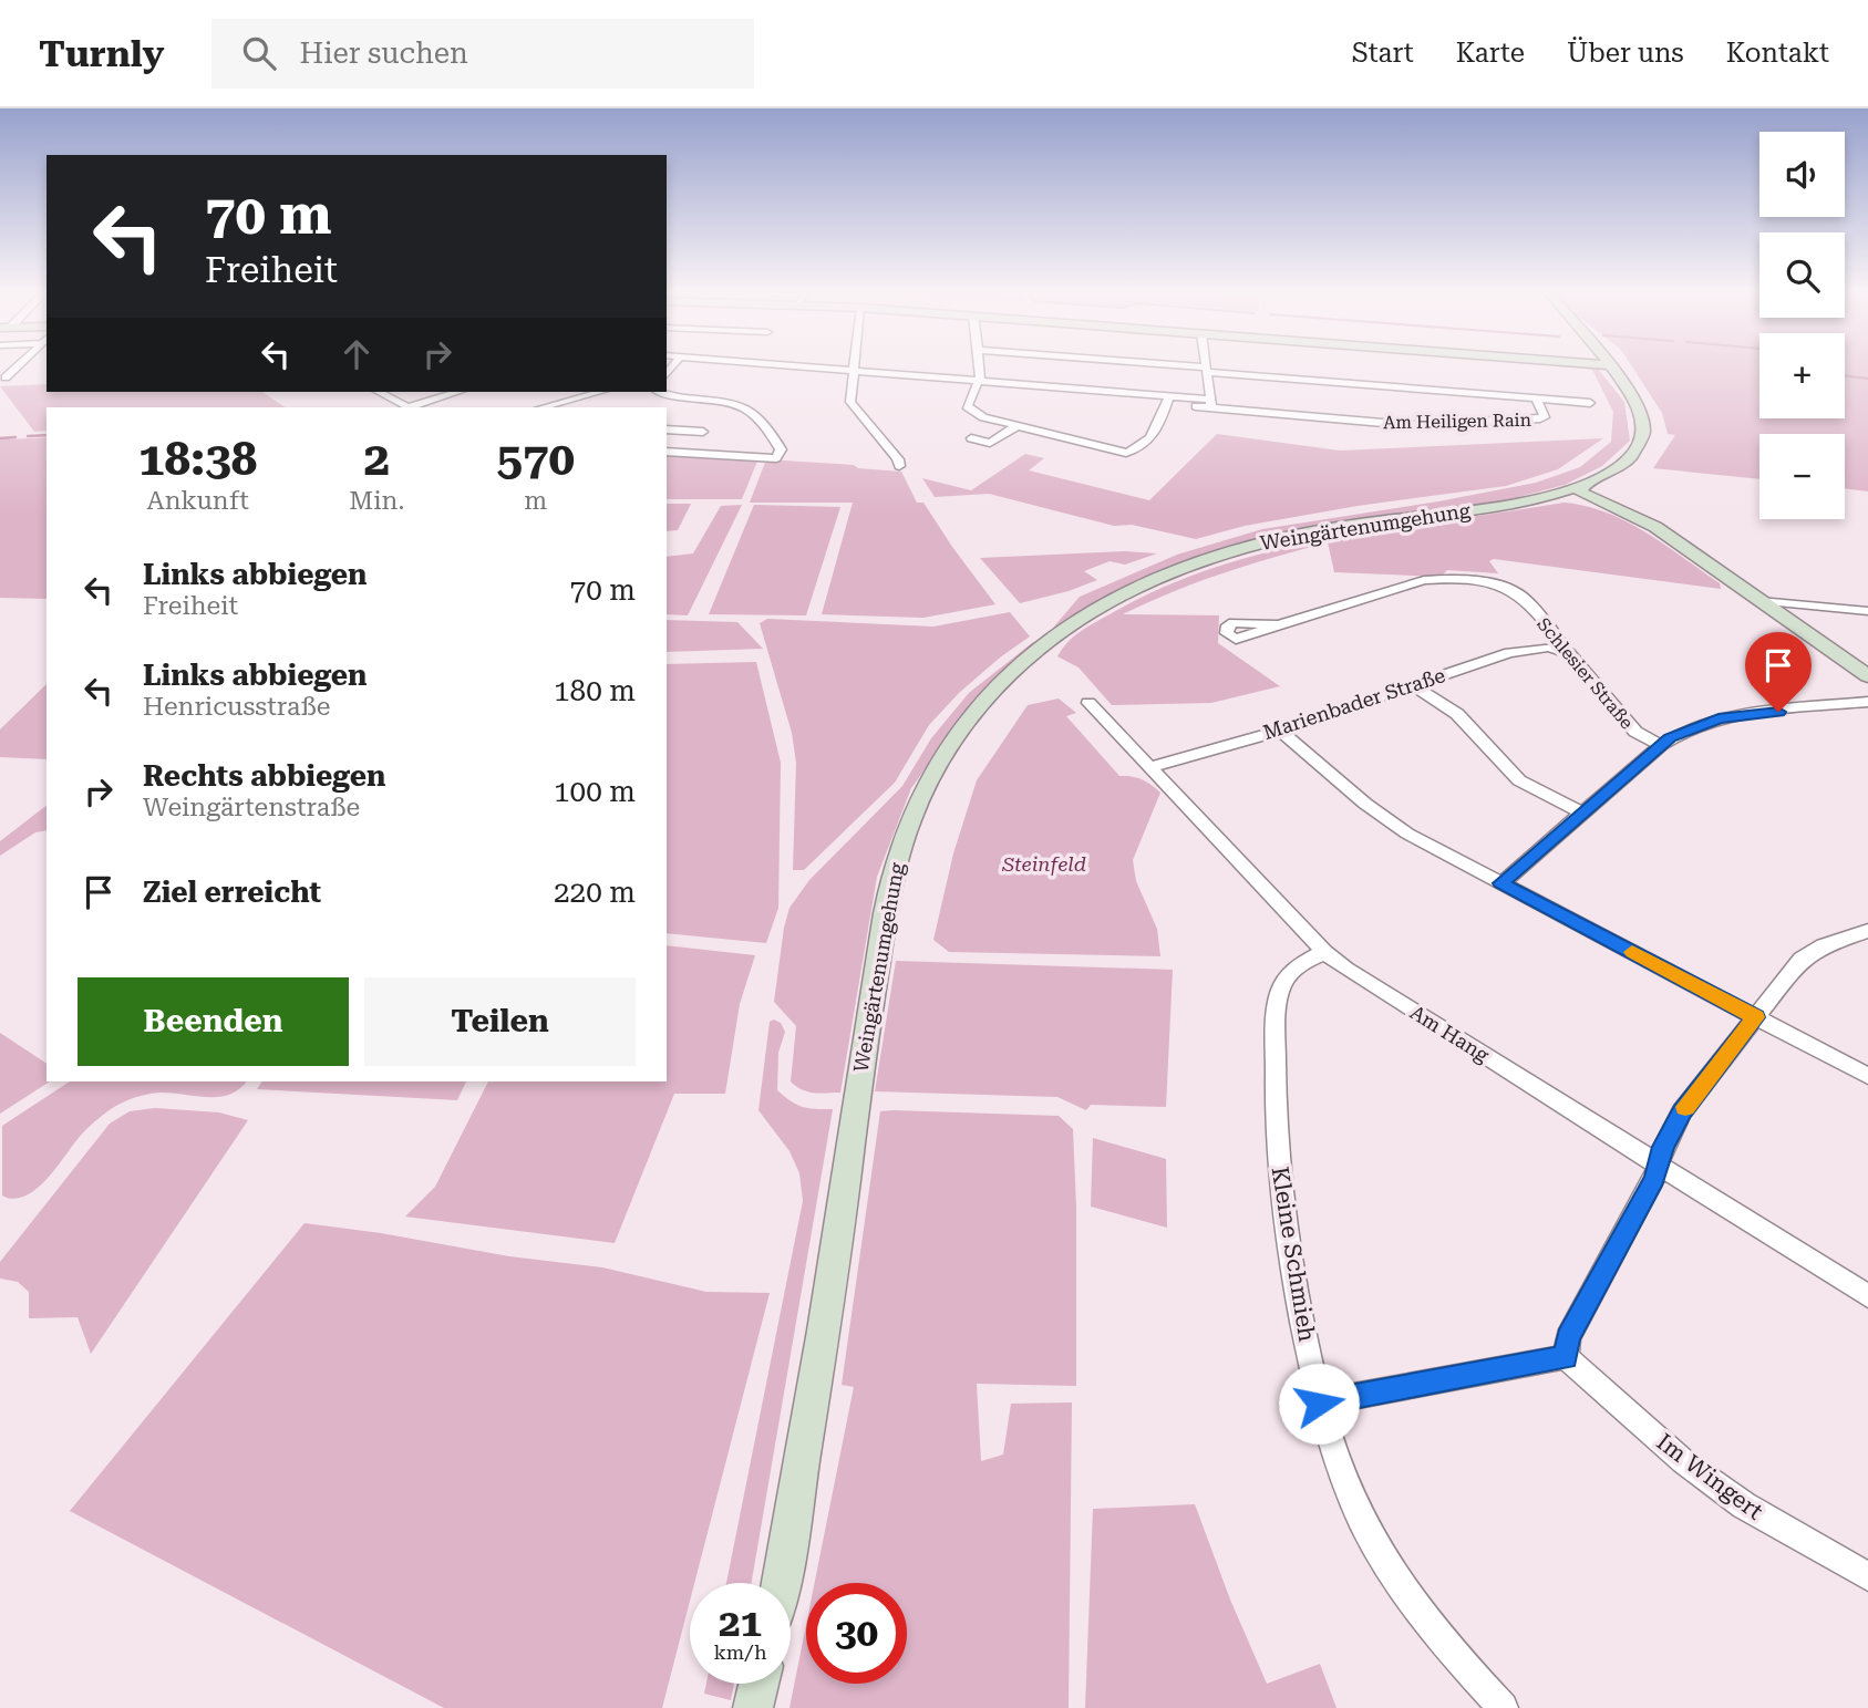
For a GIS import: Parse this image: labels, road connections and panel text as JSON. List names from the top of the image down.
{
  "streets": {
    "main road": ["Weingärtenumgehung"],
    "street": [
      "Am Heiligen Rain",
      "Schlesier Straße",
      "Marienbader Straße",
      "Am Hang",
      "Kleine Schmieh",
      "Im Wingert"
    ]
  },
  "crossings": [
    ["Schlesier Straße", "Marienbader Straße"],
    ["Marienbader Straße", "Am Hang"],
    ["Am Hang", "Kleine Schmieh"]
  ],
  "parks": ["Steinfeld"],
  "page": {
    "header": "Turnly",
    "search": "Hier suchen",
    "nav": [
      "Start",
      "Karte",
      "Über uns",
      "Kontakt"
    ],
    "map_buttons": ["+", "−"],
    "turn": ["70 m", "Freiheit"],
    "eta": [
      "18:38",
      "Ankunft",
      "2",
      "Min.",
      "570",
      "m"
    ],
    "list": [
      {
        "name": "Links abbiegen",
        "note": "Freiheit",
        "value": "70 m"
      },
      {
        "name": "Links abbiegen",
        "note": "Henricusstraße",
        "value": "180 m"
      },
      {
        "name": "Rechts abbiegen",
        "note": "Weingärtenstraße",
        "value": "100 m"
      },
      {
        "name": "Ziel erreicht",
        "value": "220 m"
      }
    ],
    "buttons": ["Beenden", "Teilen"],
    "speed": "21 km/h",
    "limit": "30"
  }
}
